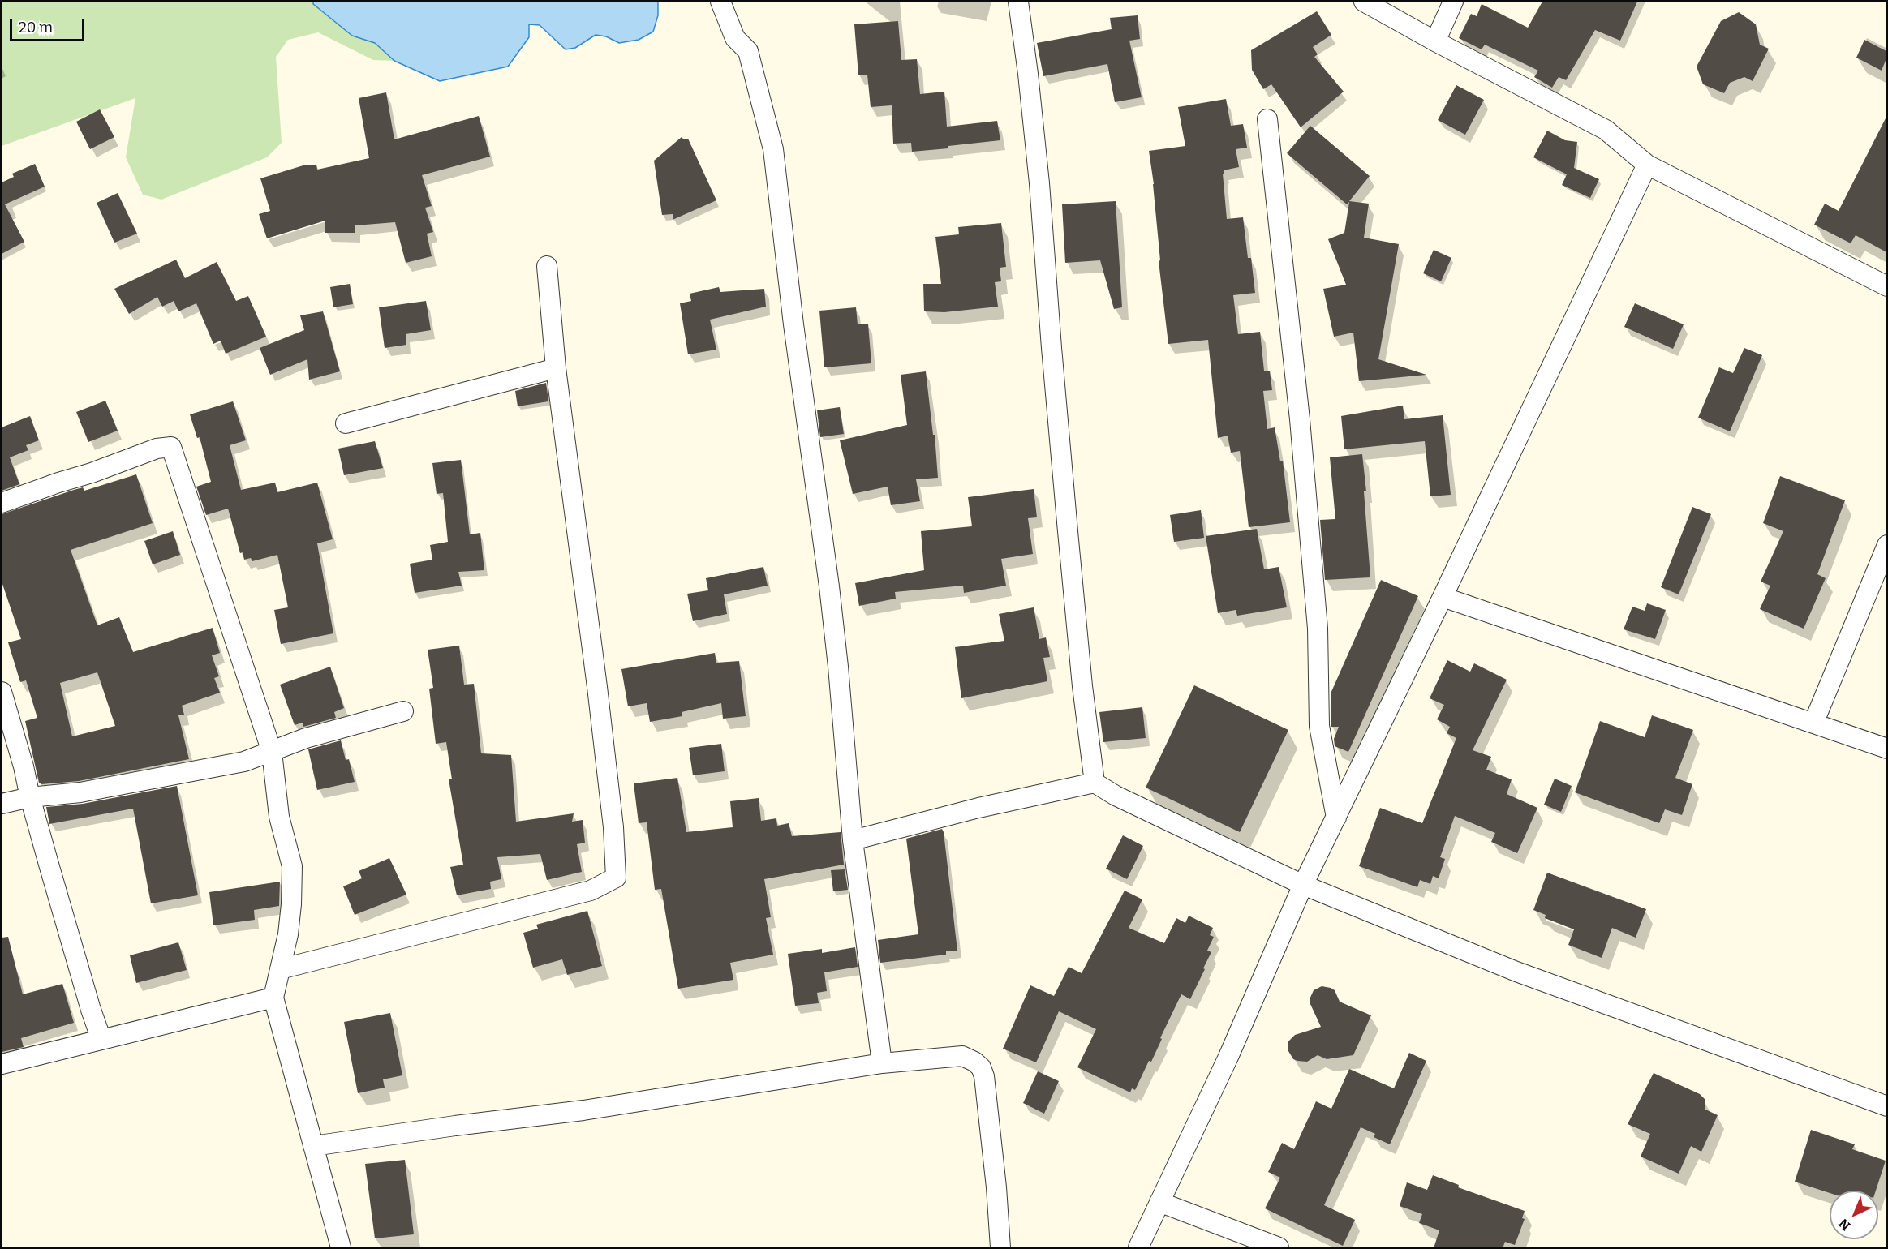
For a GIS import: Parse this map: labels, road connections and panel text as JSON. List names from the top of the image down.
{
  "scale_bar": "20 m",
  "north": "bottom left"
}
